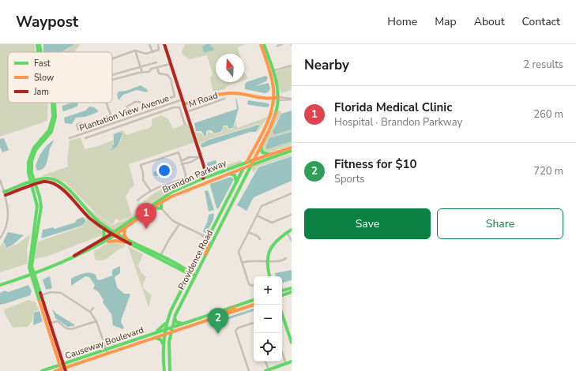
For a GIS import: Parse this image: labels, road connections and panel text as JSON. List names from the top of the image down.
{
  "streets": {
    "main road": ["Brandon Parkway", "Providence Road", "Causeway Boulevard"],
    "street": ["M Road", "Plantation View Avenue"]
  },
  "crossings": [
    ["Brandon Parkway", "Providence Road"],
    ["Providence Road", "Causeway Boulevard"]
  ],
  "legend": ["Fast", "Slow", "Jam"],
  "north": "top",
  "page": {
    "header": "Waypost",
    "nav": [
      "Home",
      "Map",
      "About",
      "Contact"
    ],
    "heading": ["Nearby", "2 results"],
    "list": [
      {
        "mark": "1",
        "name": "Florida Medical Clinic",
        "note": "Hospital · Brandon Parkway",
        "value": "260 m"
      },
      {
        "mark": "2",
        "name": "Fitness for $10",
        "note": "Sports",
        "value": "720 m"
      }
    ],
    "buttons": ["Save", "Share"],
    "pins": ["1", "2"],
    "map_buttons": ["+", "−"]
  }
}
